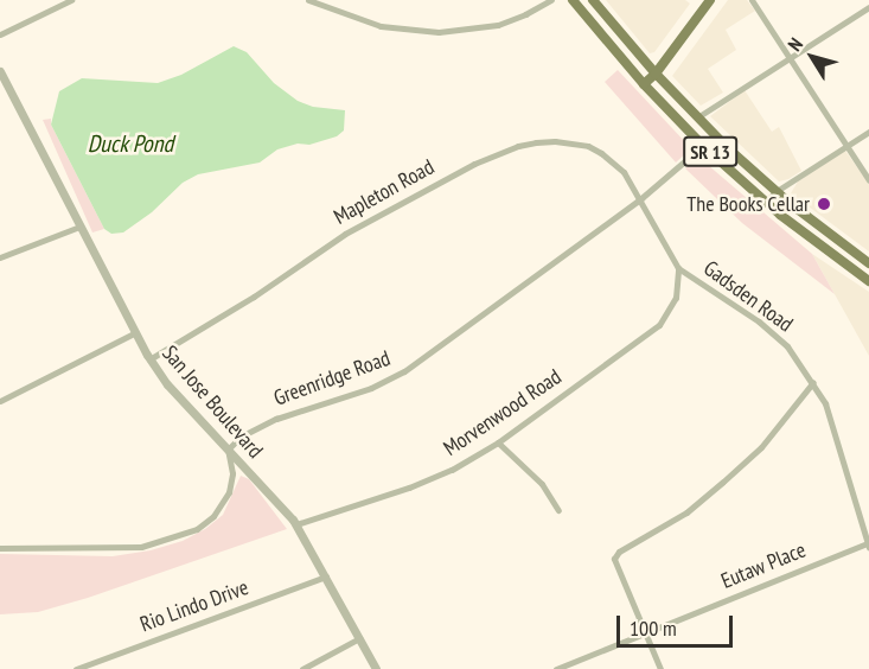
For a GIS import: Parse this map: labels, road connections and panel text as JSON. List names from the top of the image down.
{
  "streets": {
    "main road": ["SR 13"],
    "street": [
      "Mapleton Road",
      "Gadsden Road",
      "Greenridge Road",
      "San Jose Boulevard",
      "Morvenwood Road",
      "Eutaw Place",
      "Rio Lindo Drive"
    ]
  },
  "crossings": [
    ["SR 13", "Greenridge Road"],
    ["Mapleton Road", "Gadsden Road"],
    ["Mapleton Road", "Greenridge Road"],
    ["Mapleton Road", "San Jose Boulevard"],
    ["Gadsden Road", "Greenridge Road"],
    ["Gadsden Road", "Morvenwood Road"],
    ["Gadsden Road", "Eutaw Place"],
    ["Greenridge Road", "San Jose Boulevard"],
    ["San Jose Boulevard", "Morvenwood Road"],
    ["San Jose Boulevard", "Rio Lindo Drive"]
  ],
  "water": ["Duck Pond"],
  "places": ["The Books Cellar"],
  "scale_bar": "100 m",
  "north": "top left"
}
